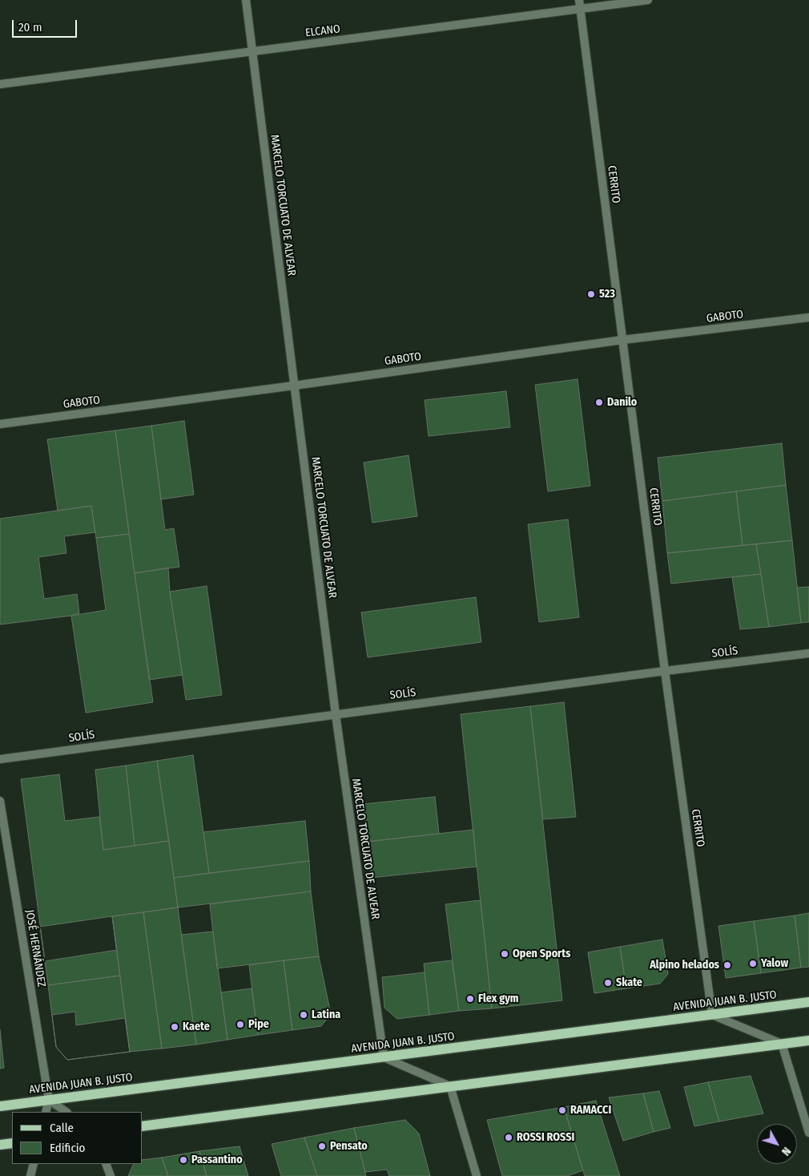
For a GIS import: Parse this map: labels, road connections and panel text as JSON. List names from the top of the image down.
{
  "streets": {
    "main road": ["AVENIDA JUAN B. JUSTO"],
    "street": [
      "ELCANO",
      "CERRITO",
      "MARCELO TORCUATO DE ALVEAR",
      "GABOTO",
      "SOLÍS",
      "JOSÉ HERNÁNDEZ"
    ]
  },
  "crossings": [
    ["ELCANO", "CERRITO"],
    ["ELCANO", "MARCELO TORCUATO DE ALVEAR"],
    ["CERRITO", "GABOTO"],
    ["CERRITO", "SOLÍS"],
    ["CERRITO", "AVENIDA JUAN B. JUSTO"],
    ["MARCELO TORCUATO DE ALVEAR", "GABOTO"],
    ["MARCELO TORCUATO DE ALVEAR", "SOLÍS"],
    ["MARCELO TORCUATO DE ALVEAR", "AVENIDA JUAN B. JUSTO"],
    ["JOSÉ HERNÁNDEZ", "AVENIDA JUAN B. JUSTO"]
  ],
  "places": [
    "523",
    "Danilo",
    "Open Sports",
    "Yalow",
    "Alpino helados",
    "Skate",
    "Flex gym",
    "Latina",
    "Pipe",
    "Kaete",
    "RAMACCI",
    "ROSSI ROSSI",
    "Pensato",
    "Passantino"
  ],
  "legend": ["Calle", "Edificio"],
  "scale_bar": "20 m",
  "north": "bottom right"
}
